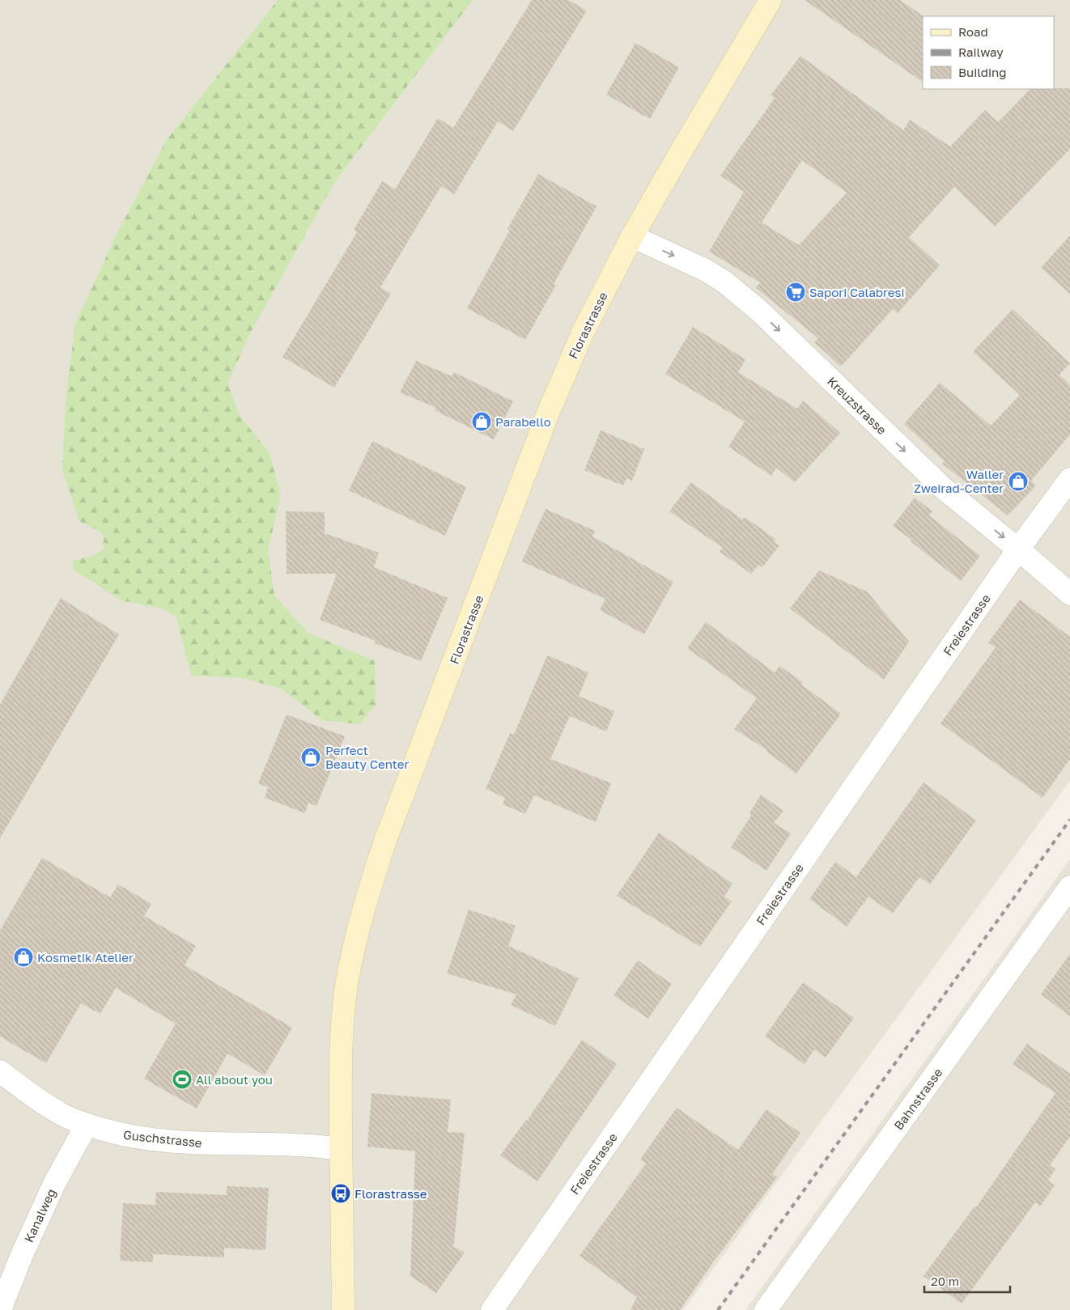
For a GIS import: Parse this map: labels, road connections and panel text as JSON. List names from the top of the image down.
{
  "streets": {
    "main road": ["Florastrasse"],
    "street": [
      "Kreuzstrasse",
      "Freiestrasse",
      "Bahnstrasse",
      "Guschstrasse",
      "Kanalweg"
    ]
  },
  "crossings": [
    ["Florastrasse", "Kreuzstrasse"],
    ["Florastrasse", "Guschstrasse"],
    ["Kreuzstrasse", "Freiestrasse"],
    ["Guschstrasse", "Kanalweg"]
  ],
  "one_way": ["Kreuzstrasse"],
  "places": {
    "supermarket": ["Sapori Calabresi"],
    "shop": [
      "Parabello",
      "Waller Zweirad-Center",
      "Perfect Beauty Center",
      "Kosmetik Atelier"
    ],
    "sports": ["All about you"],
    "bus stop": ["Florastrasse"]
  },
  "legend": ["Road", "Railway", "Building"],
  "scale_bar": "20 m"
}
